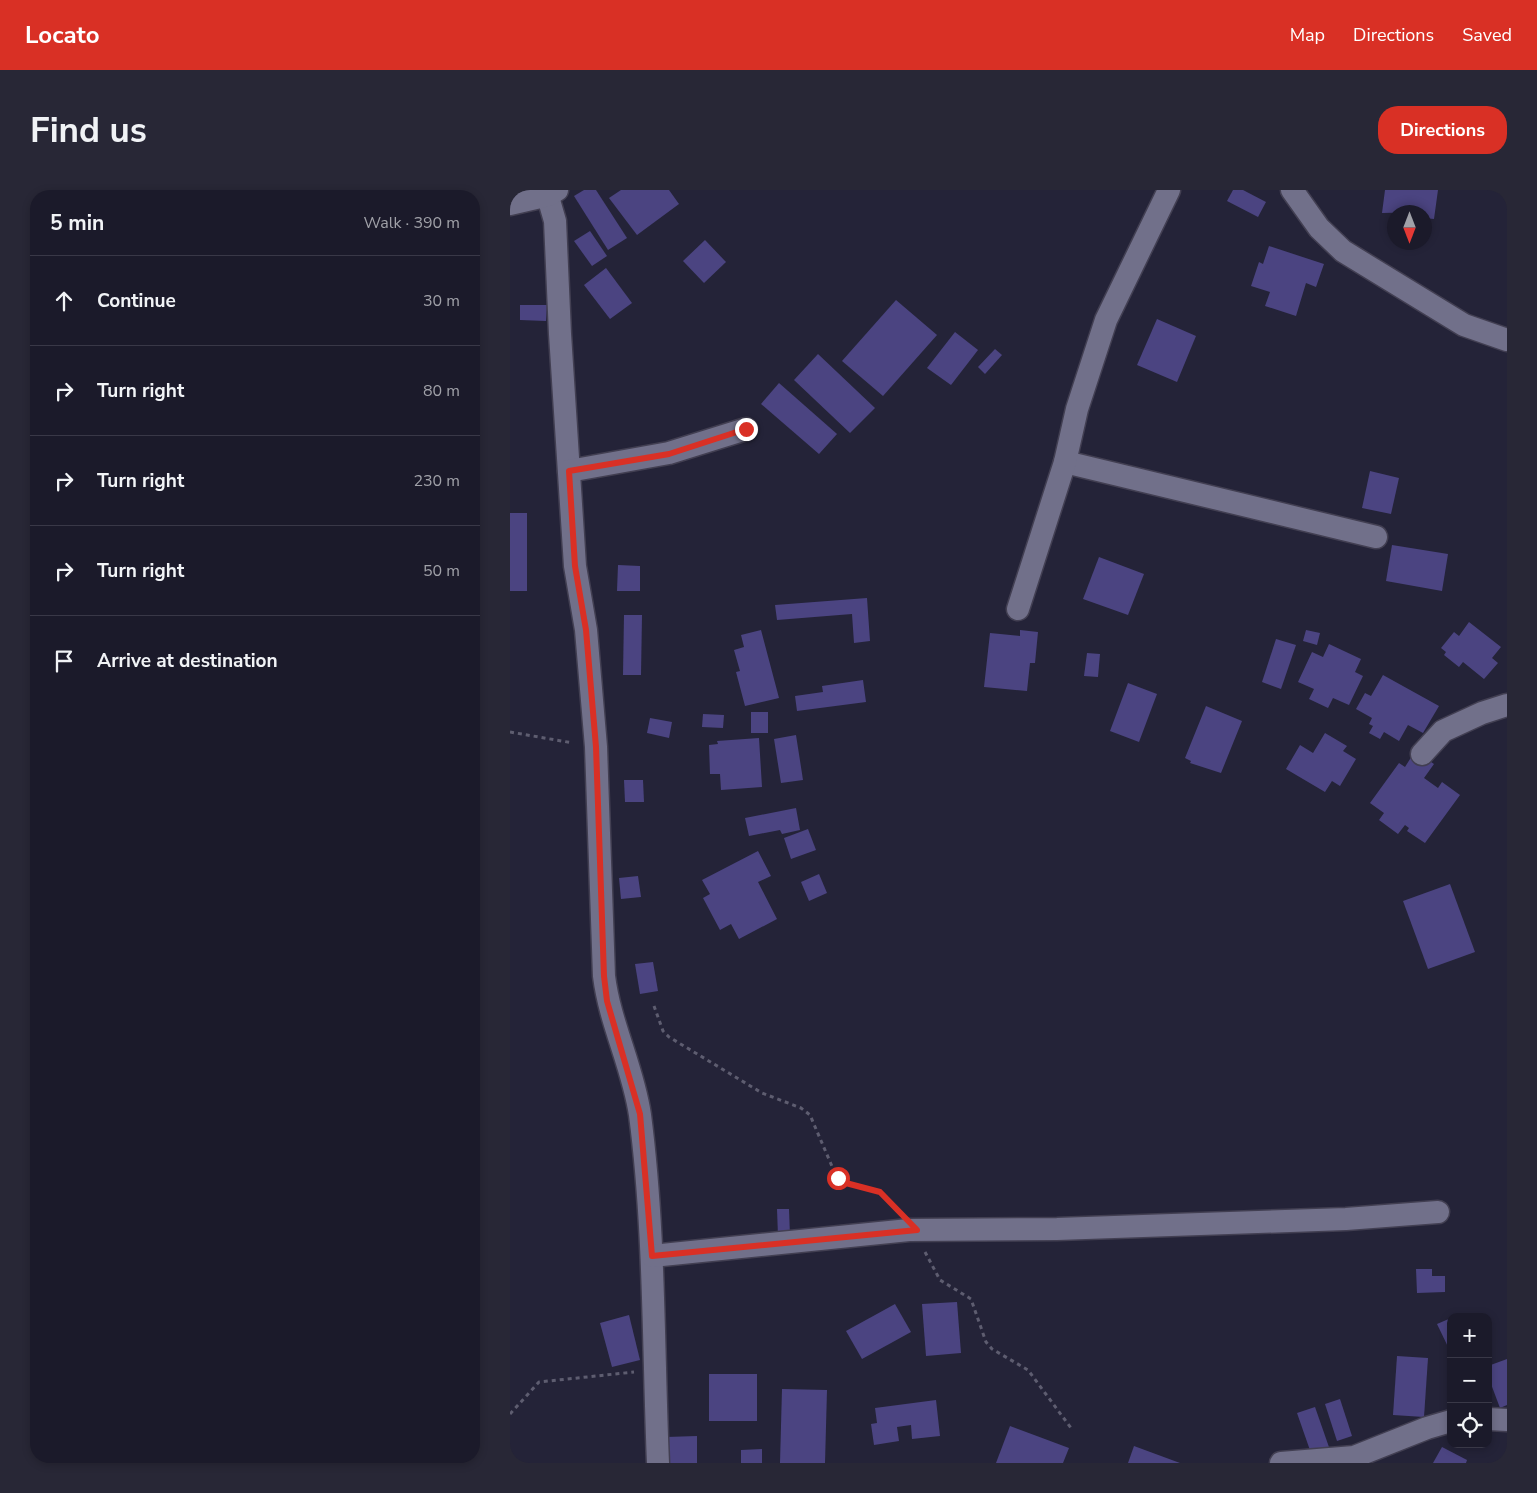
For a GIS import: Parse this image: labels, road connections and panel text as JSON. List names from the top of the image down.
{
  "north": "bottom",
  "page": {
    "header": "Locato",
    "nav": ["Map", "Directions", "Saved"],
    "buttons": "Directions",
    "title": "Find us",
    "heading": ["5 min", "Walk · 390 m"],
    "list": [
      ["Continue", "30 m"],
      ["Turn right", "80 m"],
      ["Turn right", "230 m"],
      ["Turn right", "50 m"],
      "Arrive at destination"
    ],
    "map_buttons": ["+", "−"]
  }
}
